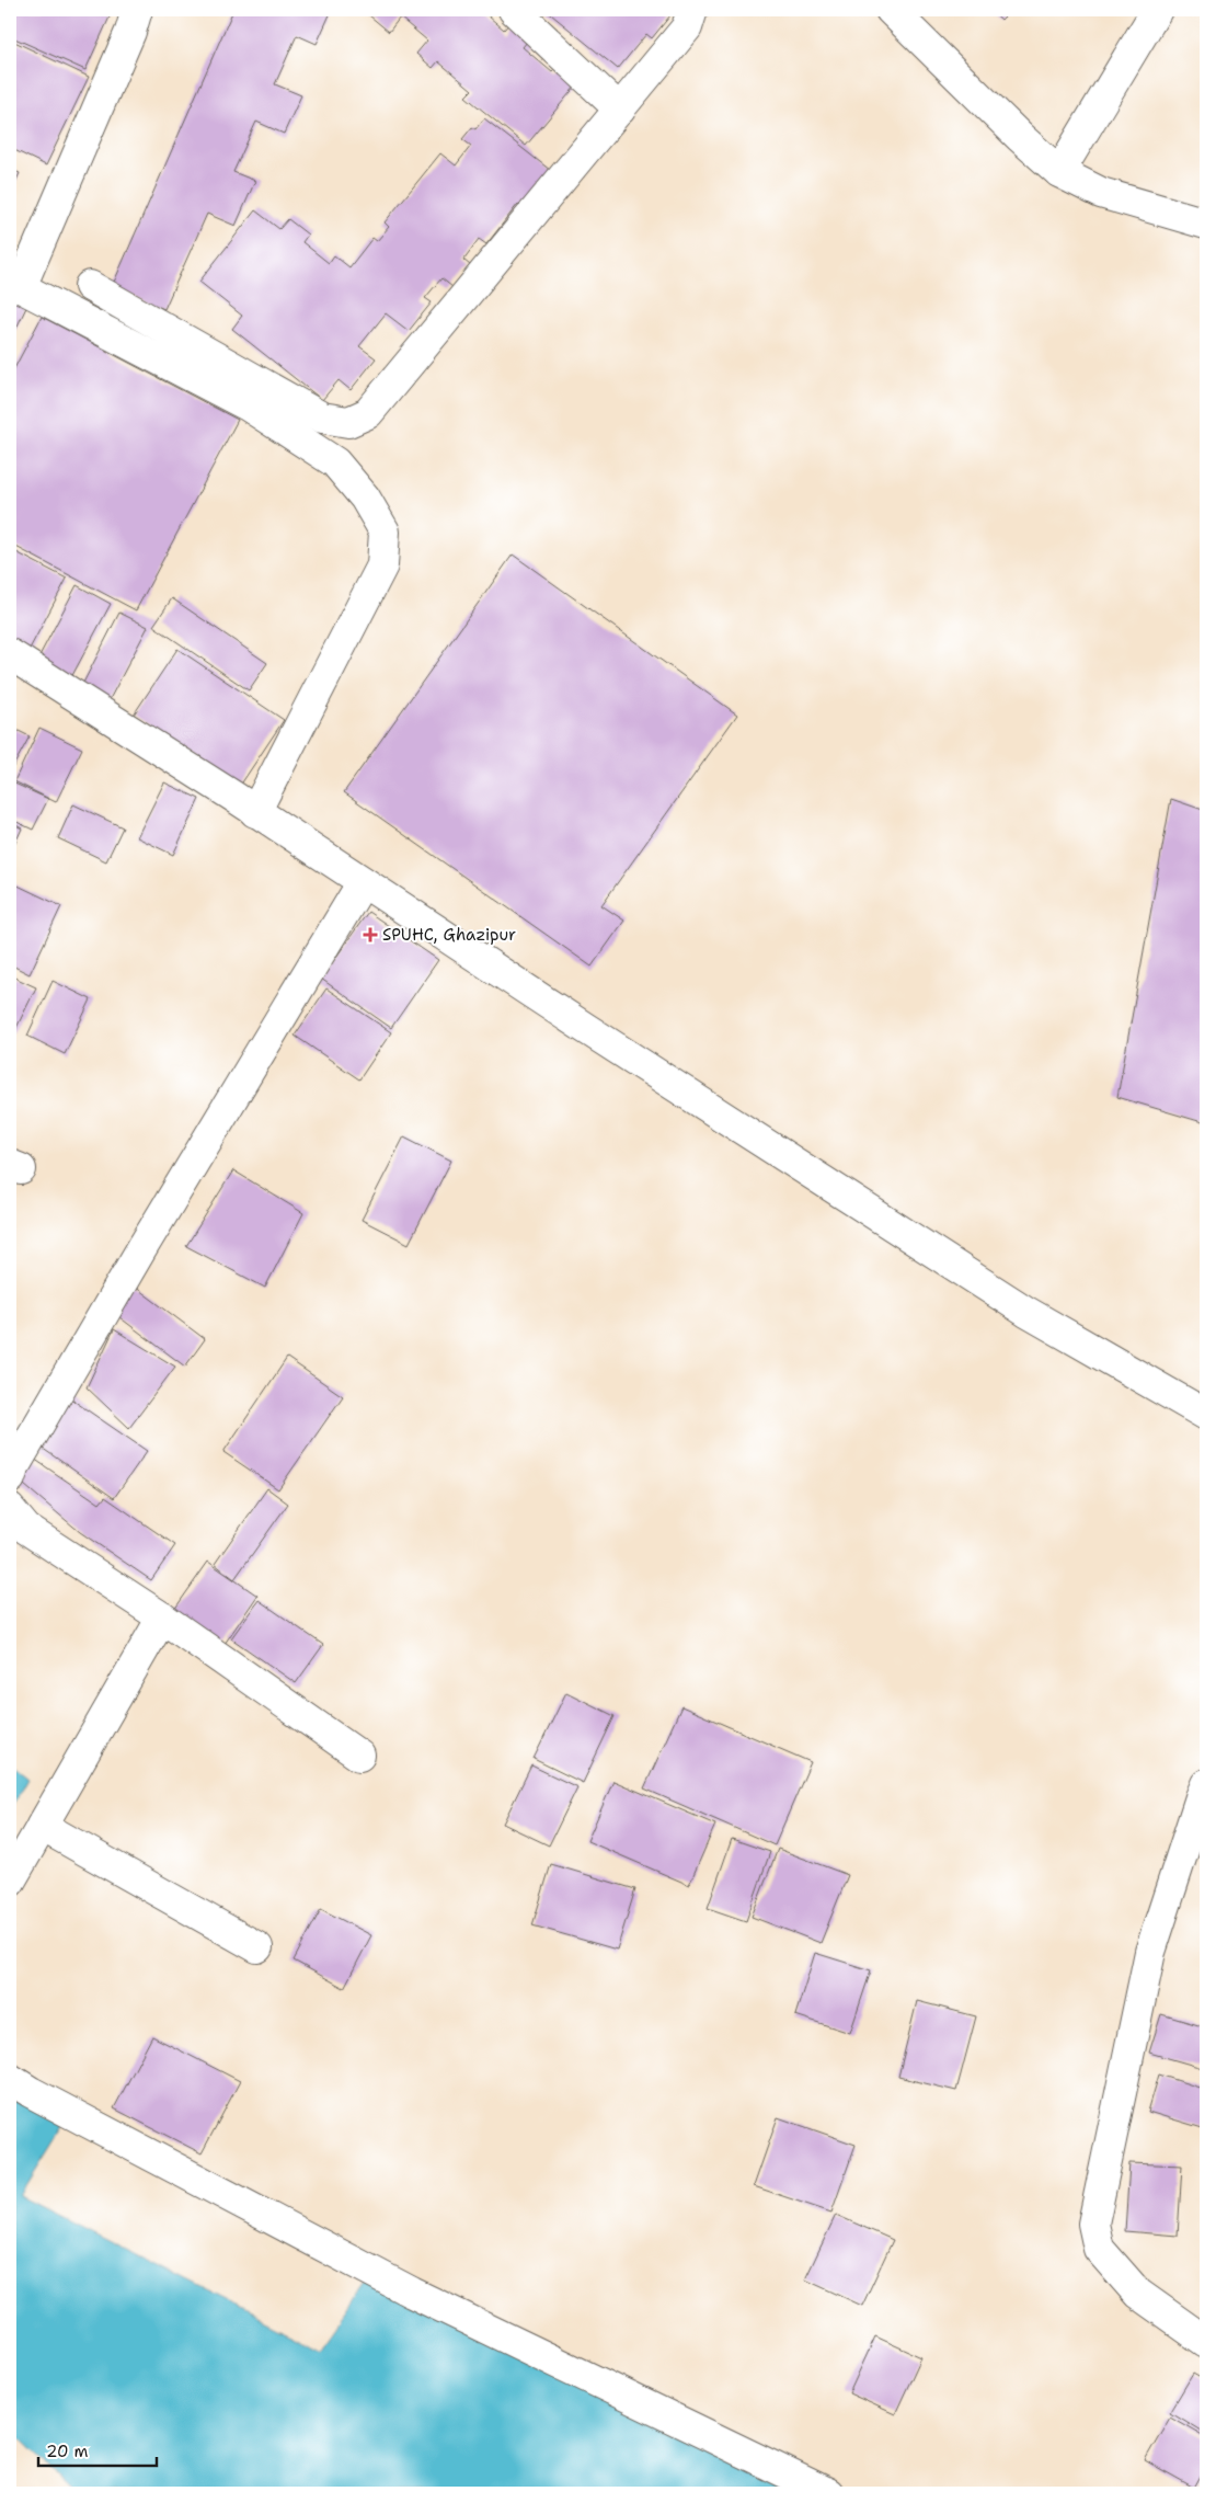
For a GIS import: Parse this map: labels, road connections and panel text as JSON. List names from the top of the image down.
{
  "places": {
    "health": ["SPUHC, Ghazipur"]
  },
  "scale_bar": "20 m"
}
